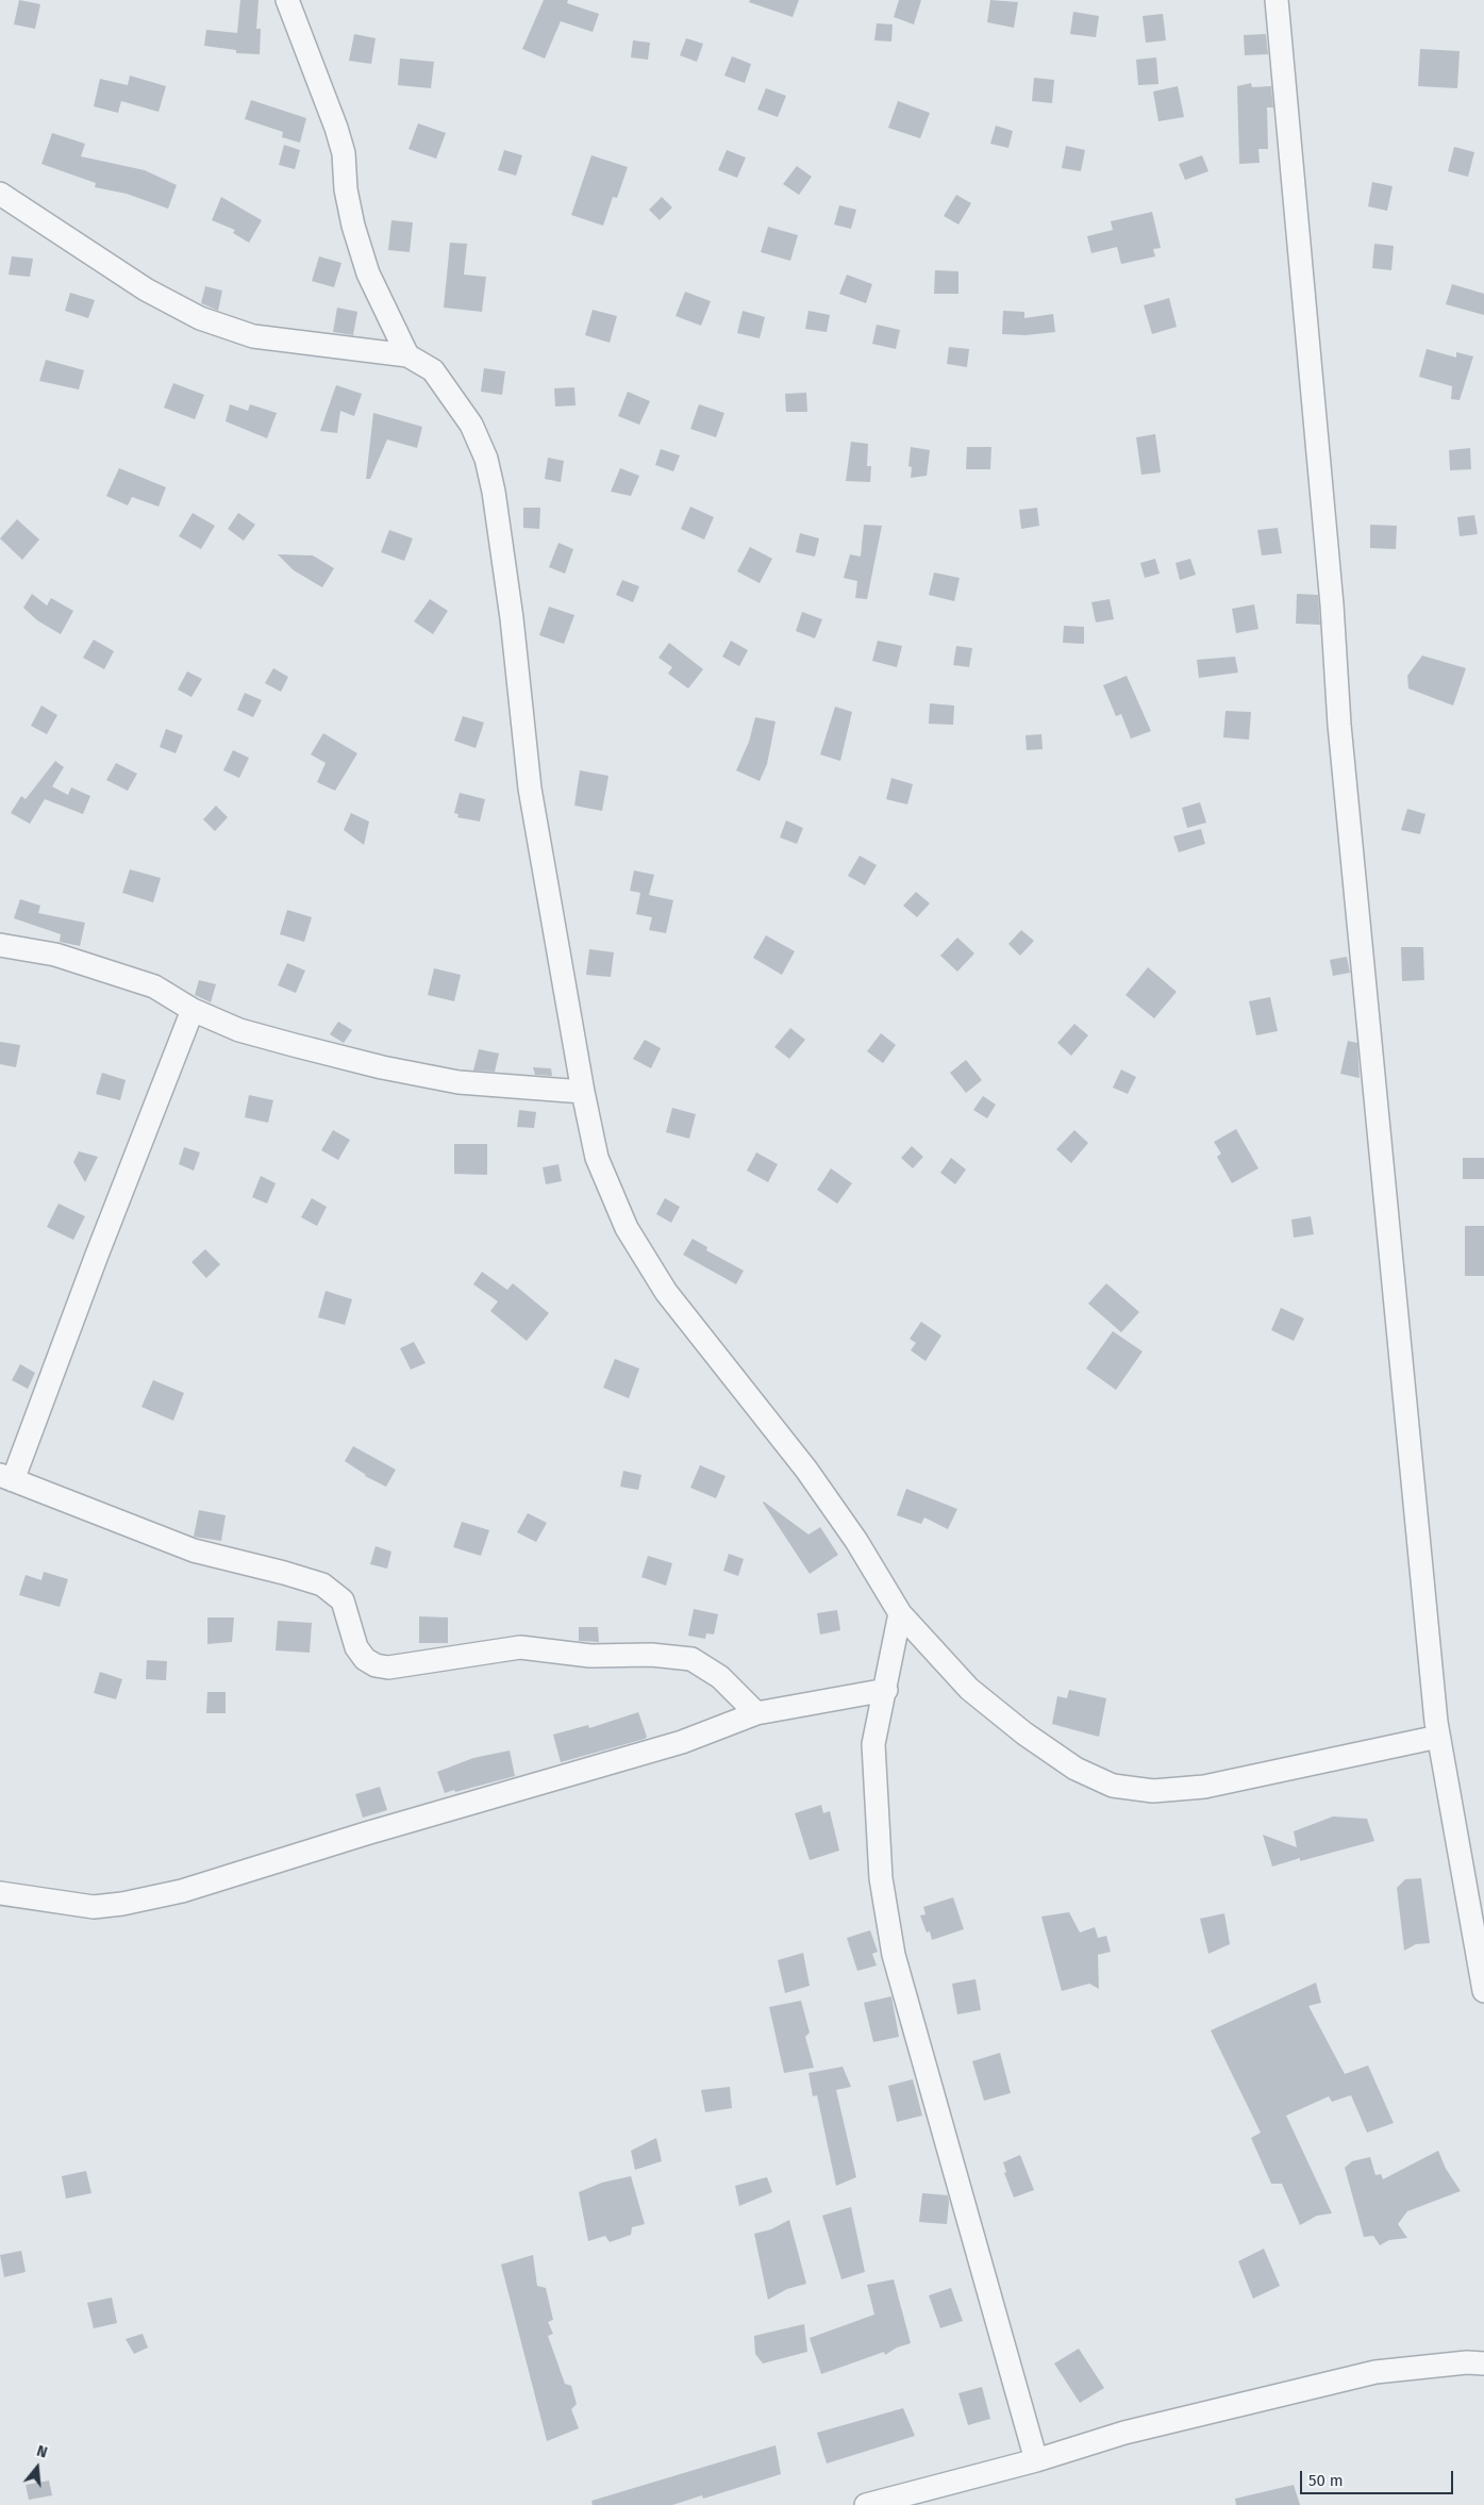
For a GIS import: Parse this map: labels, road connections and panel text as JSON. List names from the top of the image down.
{
  "scale_bar": "50 m",
  "north": "top"
}
